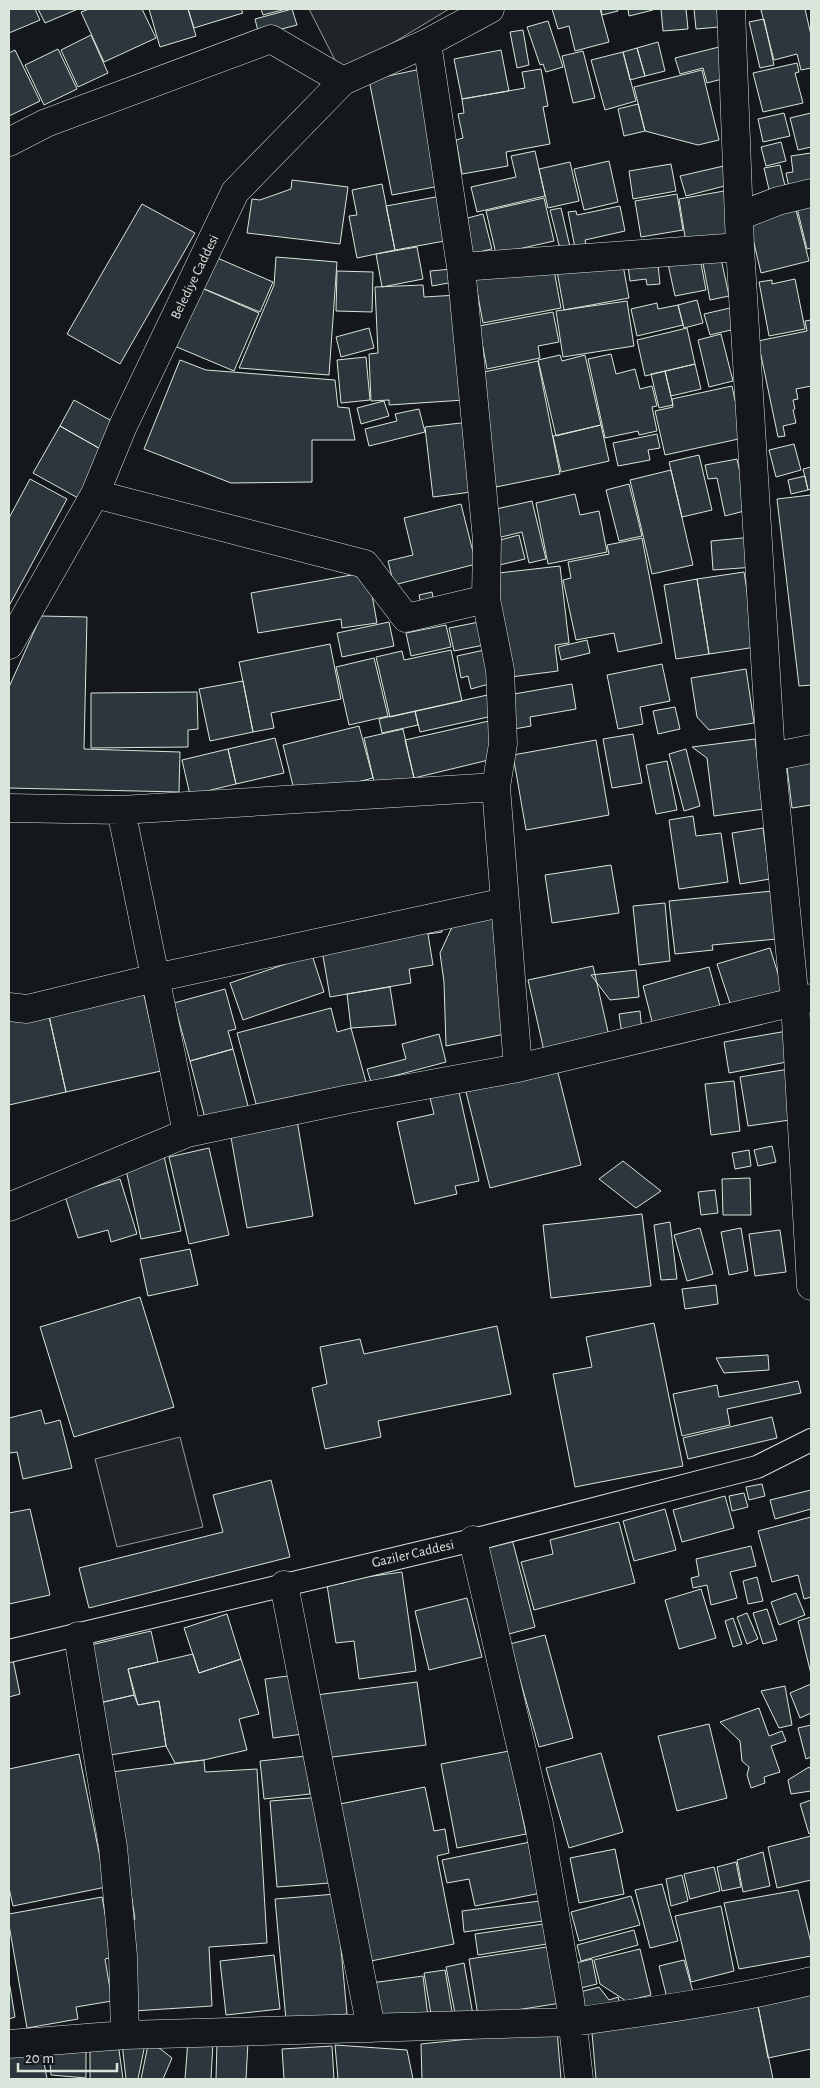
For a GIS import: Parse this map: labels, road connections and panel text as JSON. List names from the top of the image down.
{
  "streets": {
    "street": ["Belediye Caddesi", "Gaziler Caddesi"]
  },
  "scale_bar": "20 m"
}
